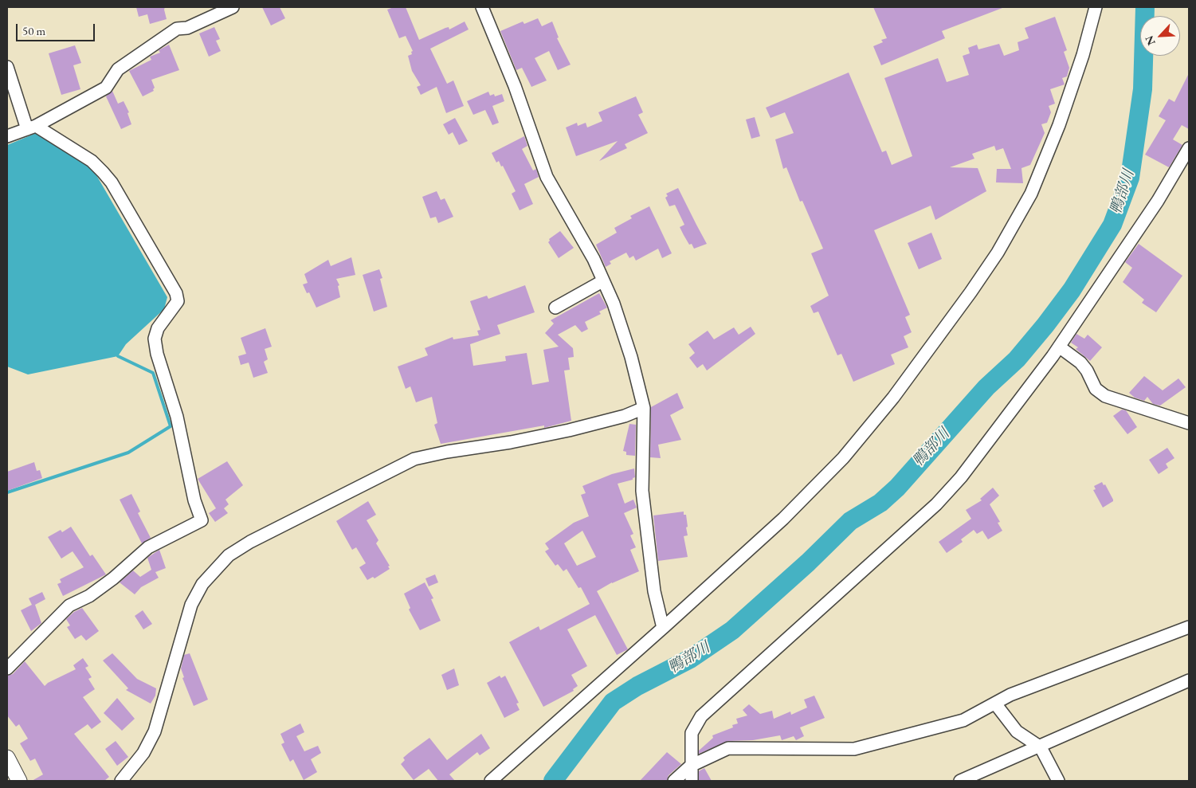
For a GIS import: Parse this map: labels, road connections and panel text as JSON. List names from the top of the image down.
{
  "water": ["鴨部川"],
  "scale_bar": "50 m",
  "north": "bottom left"
}
